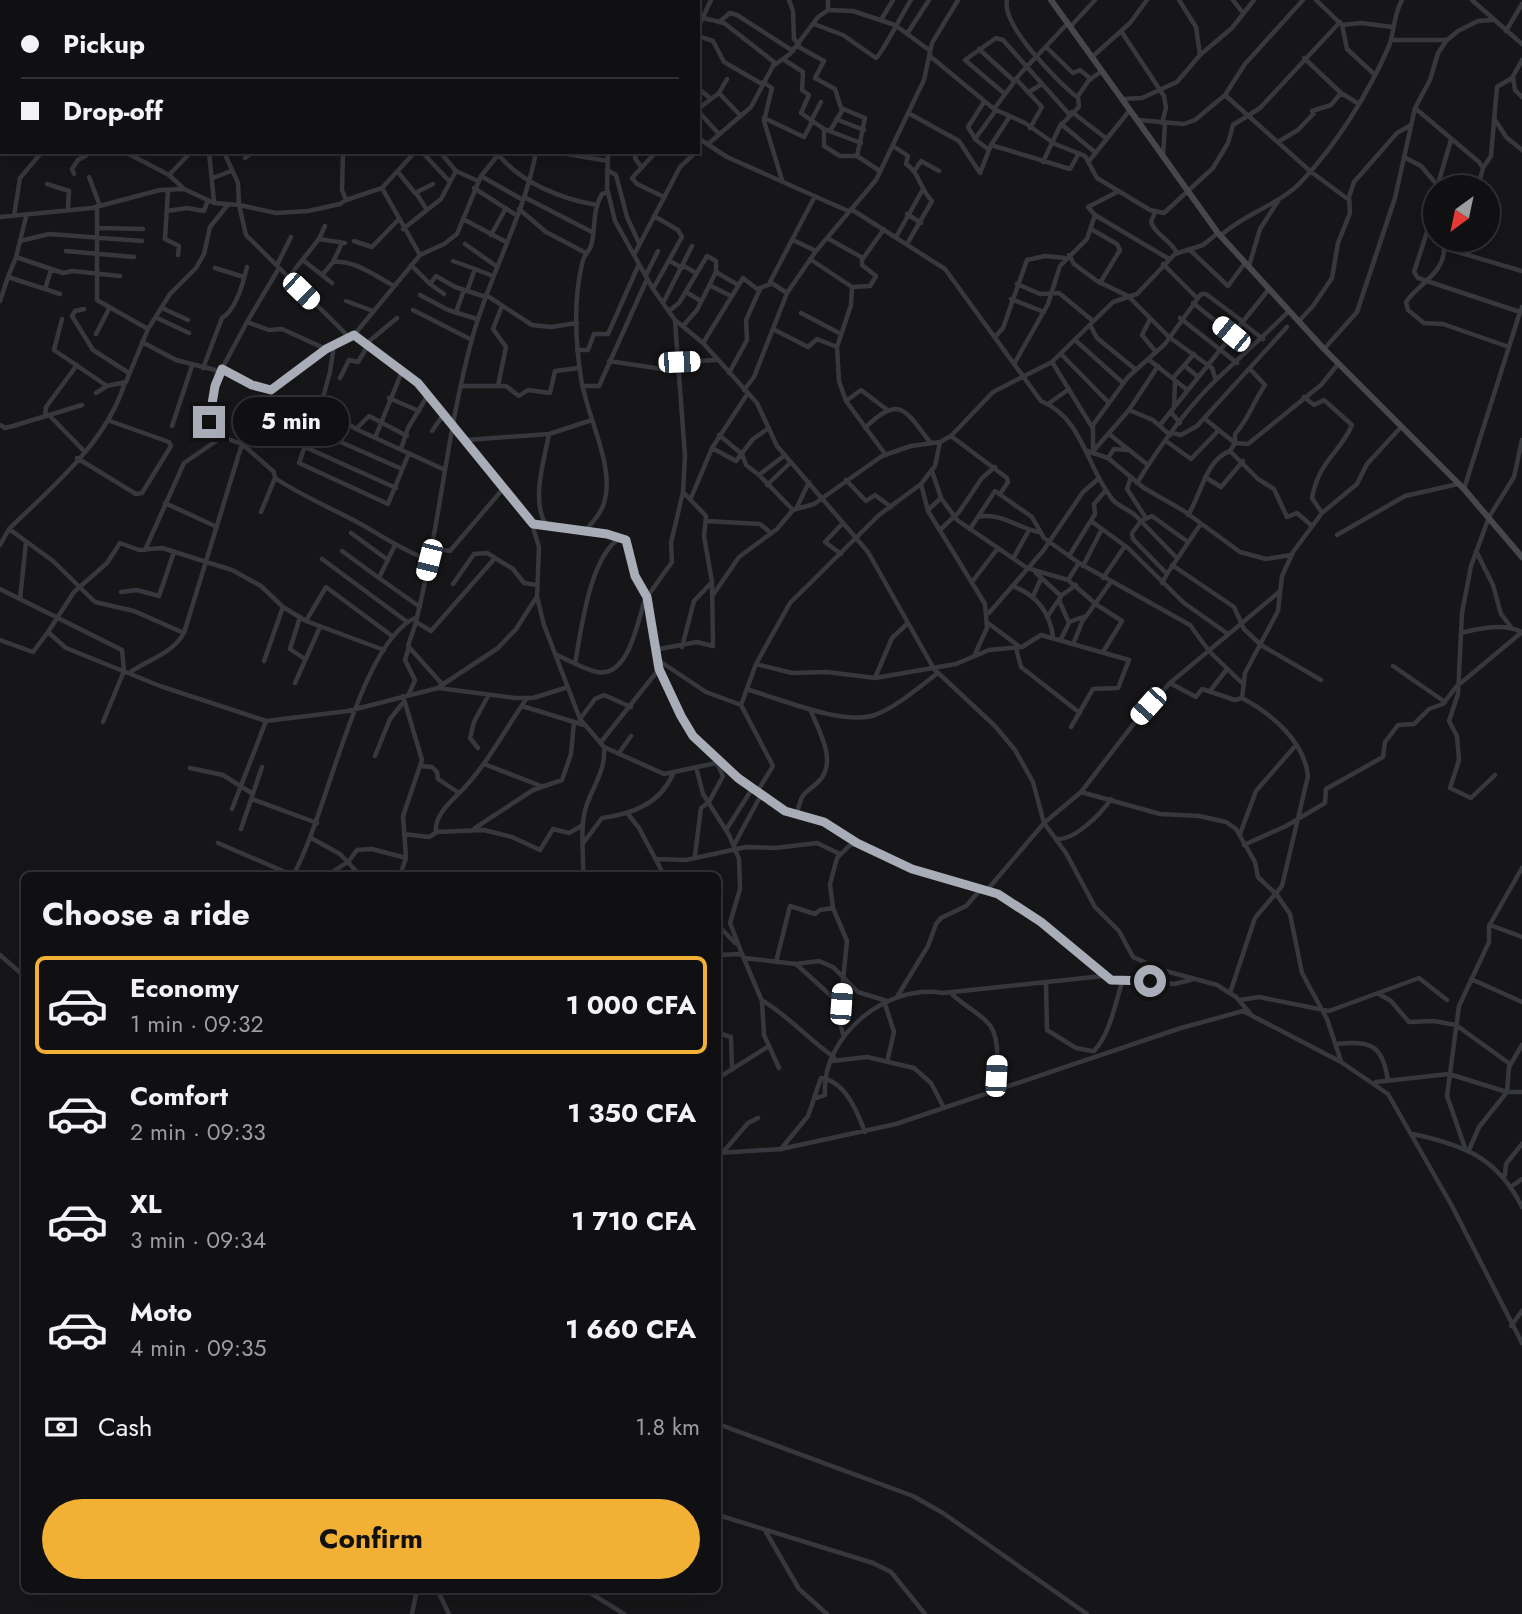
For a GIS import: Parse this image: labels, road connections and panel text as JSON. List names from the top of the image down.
{
  "north": "bottom left",
  "page": {
    "banner": ["Pickup", "Drop-off"],
    "bubble": "5 min",
    "heading": "Choose a ride",
    "list": [
      {
        "name": "Economy",
        "note": "1 min · 09:32",
        "value": "1 000 CFA"
      },
      {
        "name": "Comfort",
        "note": "2 min · 09:33",
        "value": "1 350 CFA"
      },
      {
        "name": "XL",
        "note": "3 min · 09:34",
        "value": "1 710 CFA"
      },
      {
        "name": "Moto",
        "note": "4 min · 09:35",
        "value": "1 660 CFA"
      }
    ],
    "pay": ["Cash", "1.8 km"],
    "buttons": "Confirm"
  }
}
